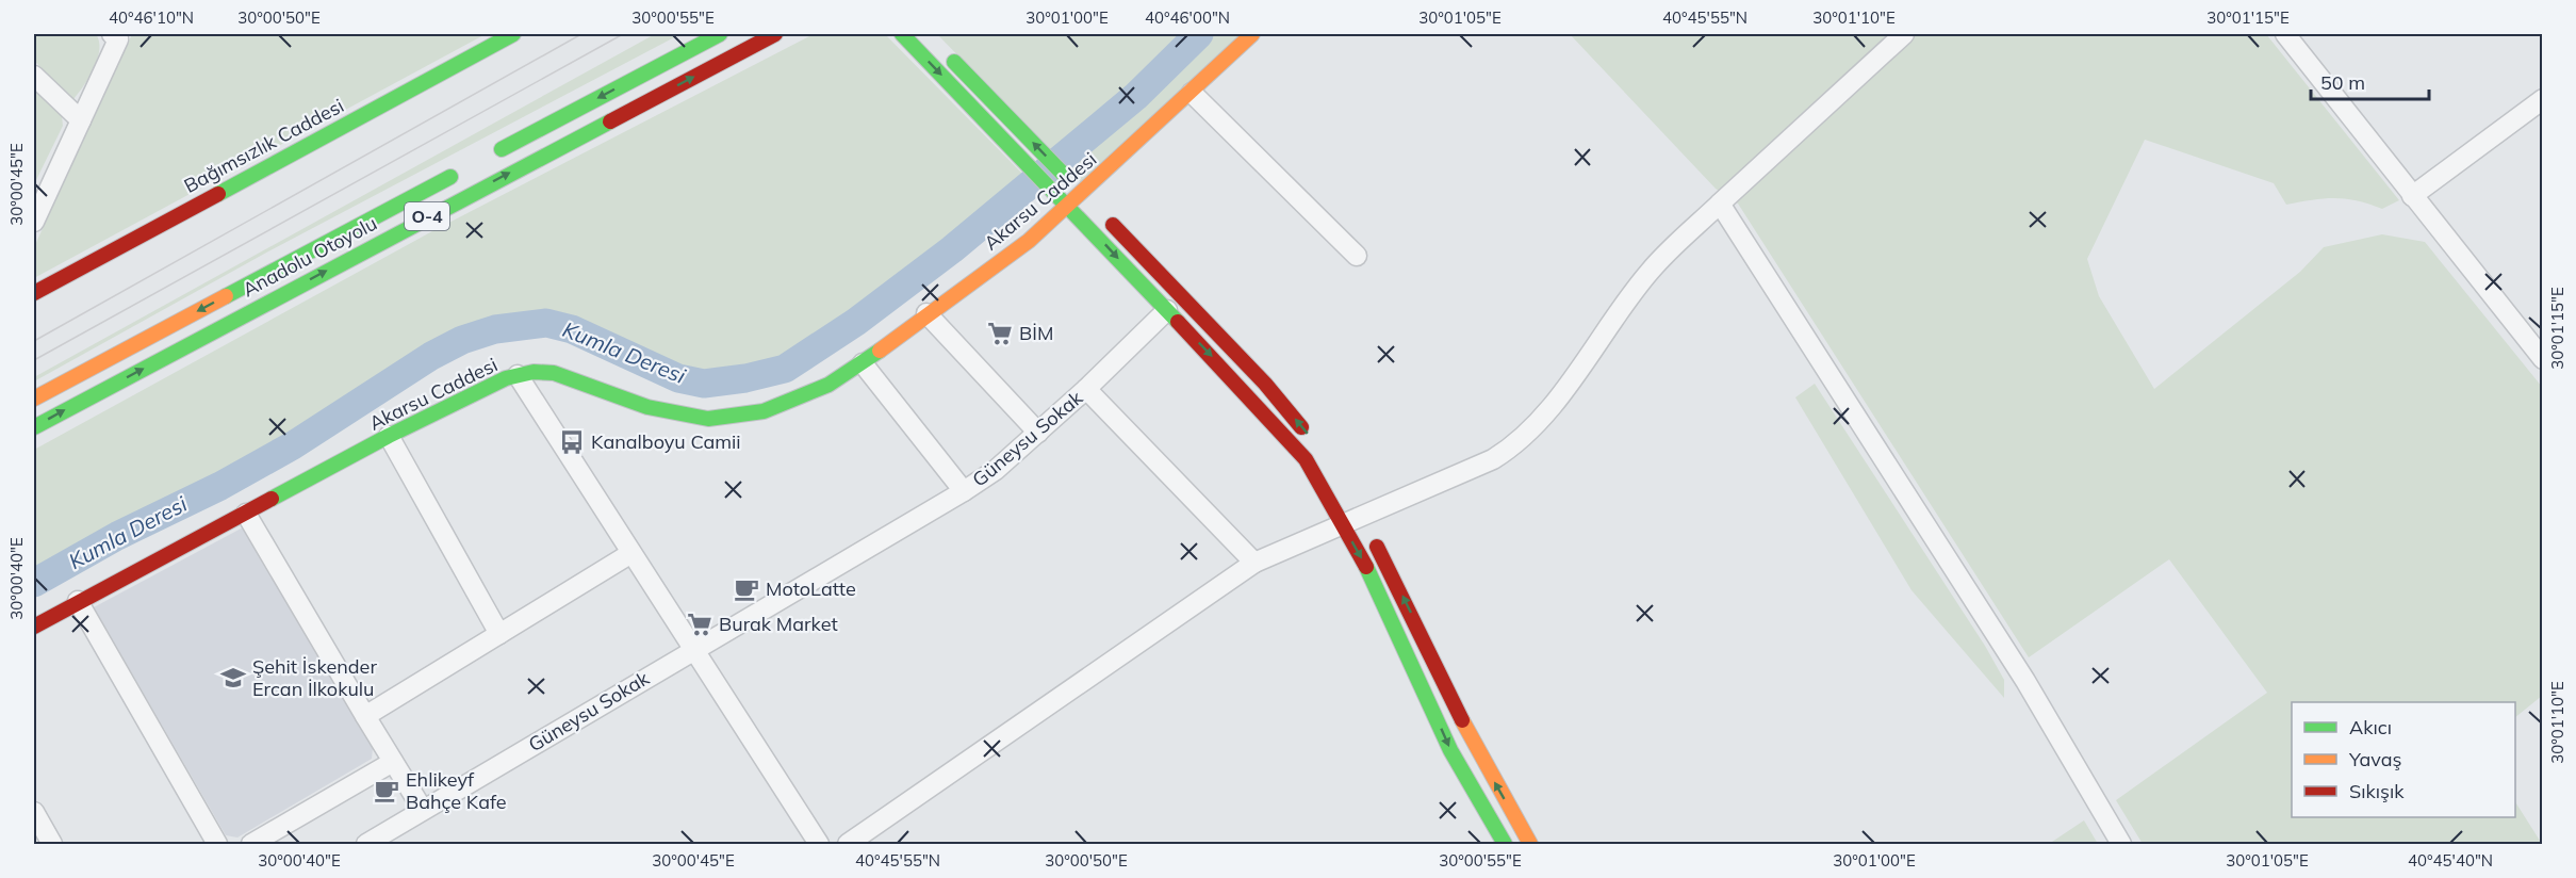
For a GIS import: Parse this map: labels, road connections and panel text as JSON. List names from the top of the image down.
{
  "streets": {
    "main road": [
      "Bağımsızlık Caddesi",
      "Akarsu Caddesi",
      "O-4",
      "Anadolu Otoyolu"
    ],
    "street": ["Güneysu Sokak"]
  },
  "water": ["Kumla Deresi"],
  "places": {
    "supermarket": ["BİM", "Burak Market"],
    "bus stop": ["Kanalboyu Camii"],
    "cafe": ["MotoLatte", "Ehlikeyf Bahçe Kafe"],
    "school or university": ["Şehit İskender Ercan İlkokulu"]
  },
  "legend": ["Akıcı", "Yavaş", "Sıkışık"],
  "scale_bar": "50 m",
  "coordinates": [
    "40°46'10\"N",
    "30°00'50\"E",
    "30°00'55\"E",
    "30°01'00\"E",
    "40°46'00\"N",
    "30°01'05\"E",
    "40°45'55\"N",
    "30°01'10\"E",
    "30°01'15\"E",
    "30°00'45\"E",
    "30°00'40\"E",
    "40°45'40\"N"
  ]
}
